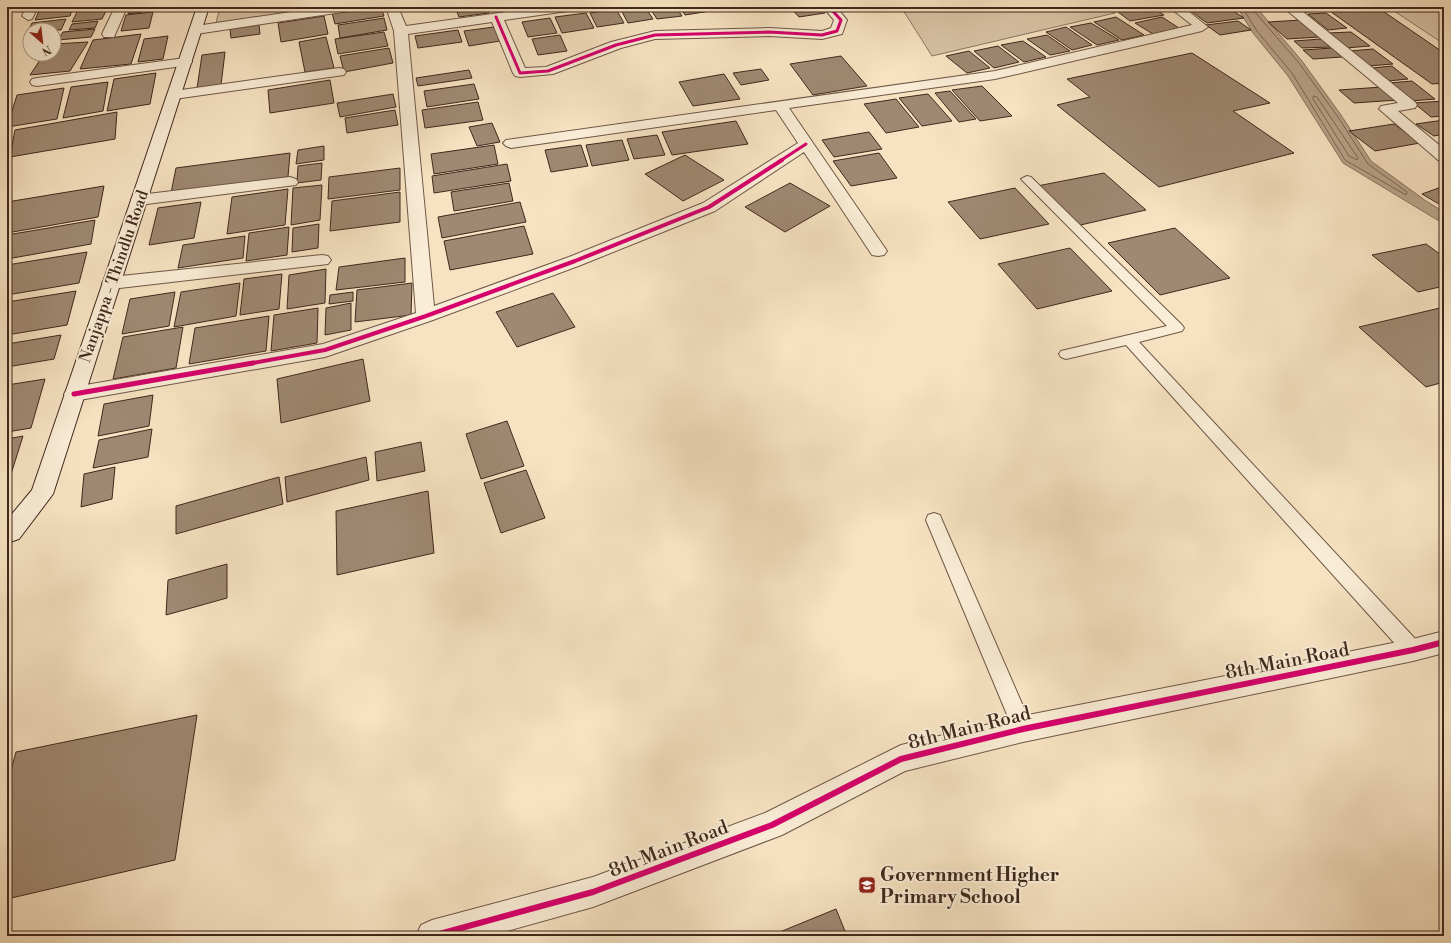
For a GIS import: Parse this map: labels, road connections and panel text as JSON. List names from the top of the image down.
{
  "streets": {
    "street": ["Nanjappa - Thindlu Road", "8th Main Road"]
  },
  "places": {
    "school or university": ["Government Higher Primary School"]
  },
  "north": "bottom right"
}
